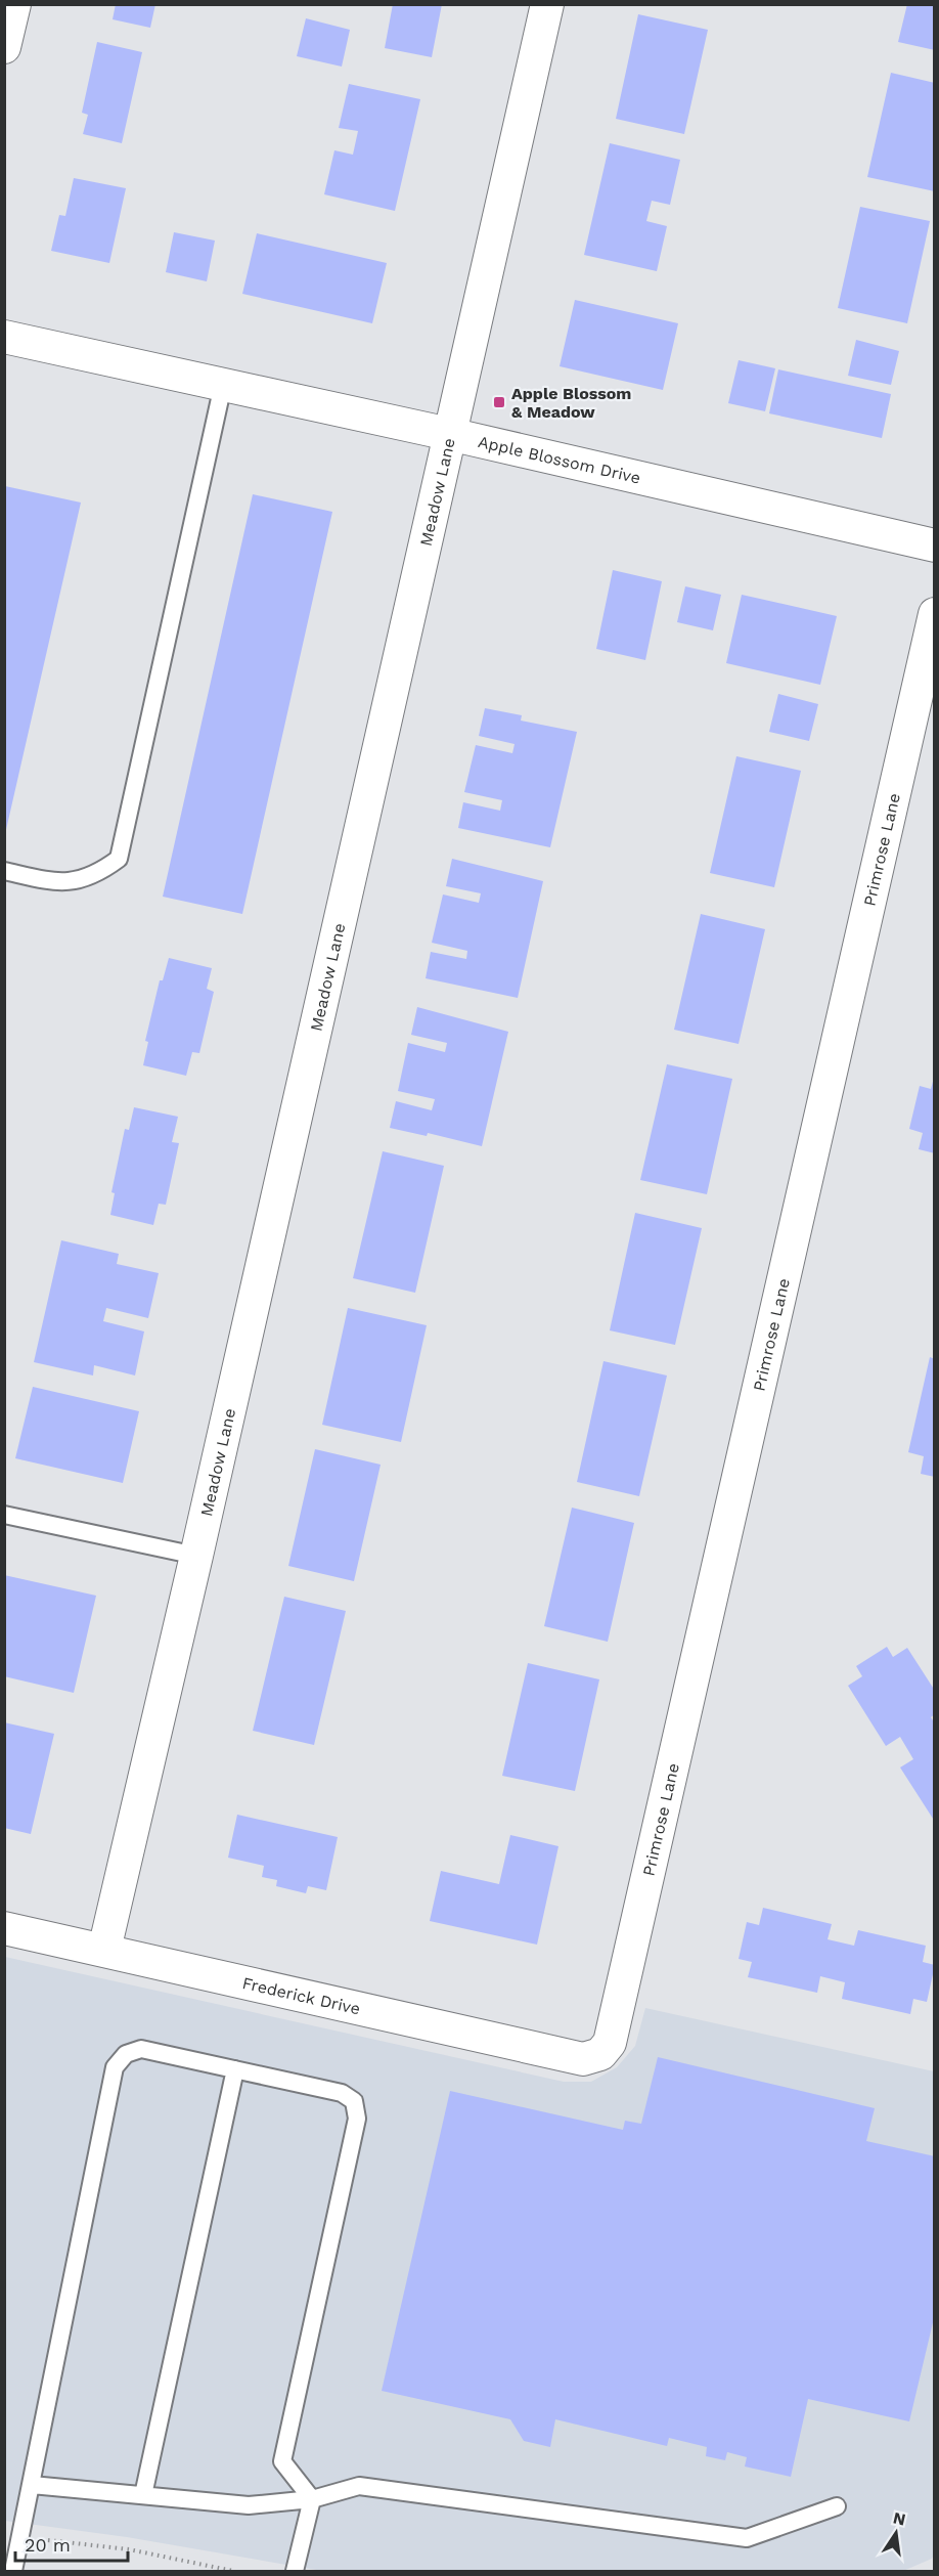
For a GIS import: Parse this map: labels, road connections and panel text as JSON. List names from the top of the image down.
{
  "streets": {
    "street": [
      "Apple Blossom Drive",
      "Meadow Lane",
      "Primrose Lane",
      "Frederick Drive"
    ]
  },
  "crossings": [
    ["Apple Blossom Drive", "Meadow Lane"],
    ["Meadow Lane", "Frederick Drive"],
    ["Primrose Lane", "Frederick Drive"]
  ],
  "places": {
    "transit": ["Apple Blossom & Meadow"]
  },
  "scale_bar": "20 m",
  "north": "top"
}
